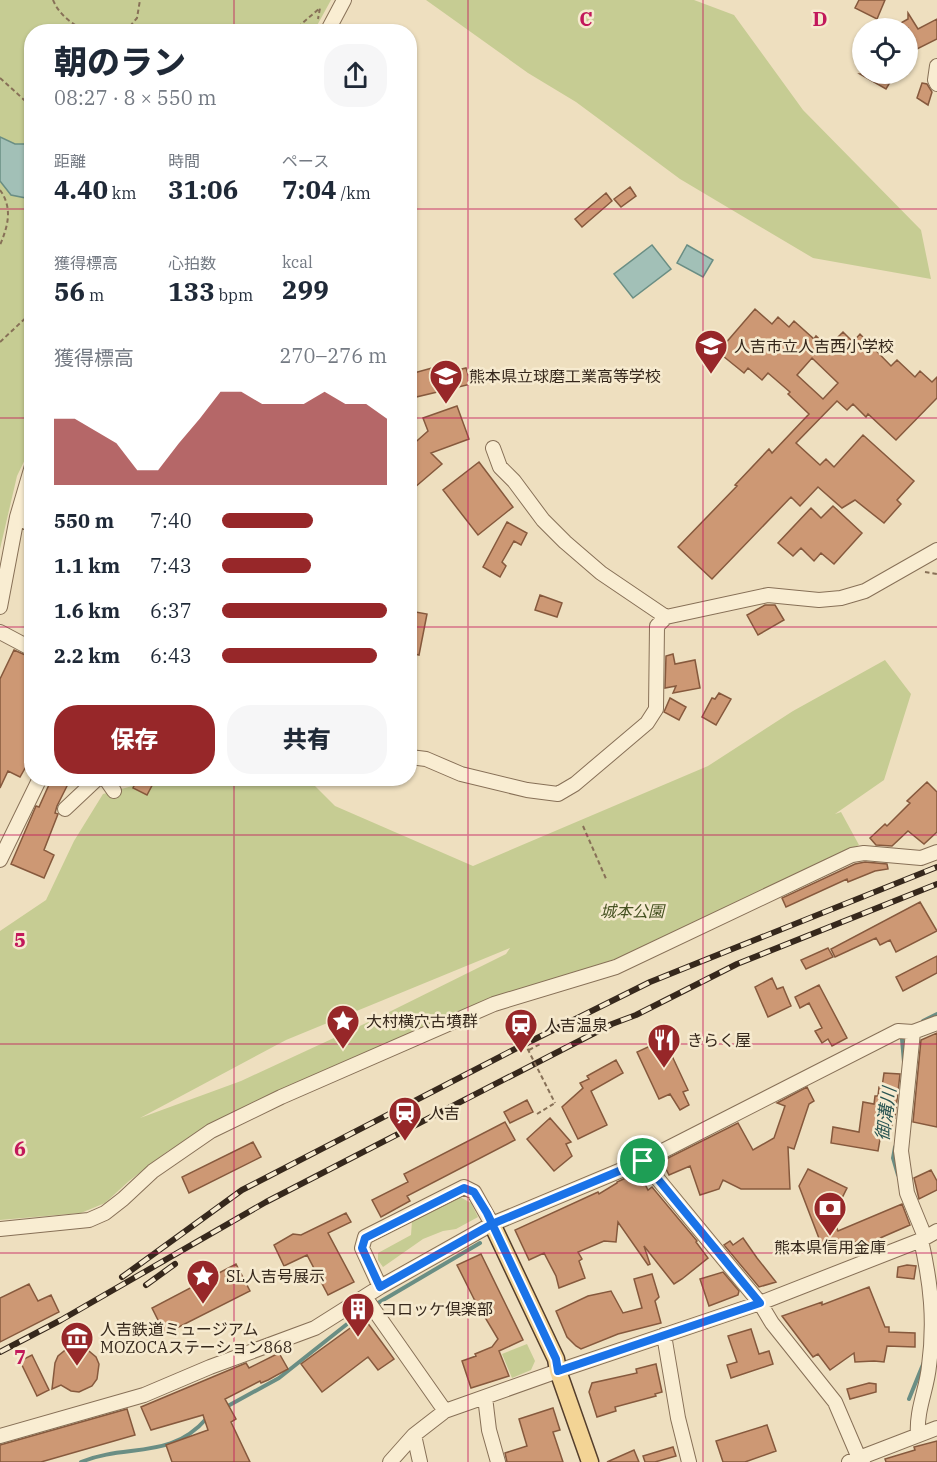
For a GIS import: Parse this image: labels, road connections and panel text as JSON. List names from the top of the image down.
{
  "water": ["御溝川"],
  "parks": ["城本公園"],
  "places": {
    "school or university": ["人吉市立人吉西小学校", "熊本県立球磨工業高等学校"],
    "place": ["大村横穴古墳群", "SL人吉号展示"],
    "station": ["人吉温泉", "人吉"],
    "restaurant": ["きらく屋"],
    "bank": ["熊本県信用金庫"],
    "building": ["コロッケ倶楽部"],
    "museum": ["人吉鉄道ミュージアム MOZOCAステーション868"]
  },
  "page": {
    "heading": ["朝のラン", "08:27 · 8 × 550 m"],
    "stats": [
      ["距離", "4.40 km"],
      ["時間", "31:06"],
      ["ペース", "7:04 /km"],
      ["獲得標高", "56 m"],
      ["心拍数", "133 bpm"],
      ["kcal", "299"]
    ],
    "chart": ["獲得標高", "270–276 m"],
    "list": [
      {
        "name": "550 m",
        "note": "7:40"
      },
      {
        "name": "1.1 km",
        "note": "7:43"
      },
      {
        "name": "1.6 km",
        "note": "6:37"
      },
      {
        "name": "2.2 km",
        "note": "6:43"
      }
    ],
    "buttons": ["保存", "共有"]
  },
  "grid": {
    "columns": ["C", "D"],
    "rows": ["5", "6", "7"]
  }
}
